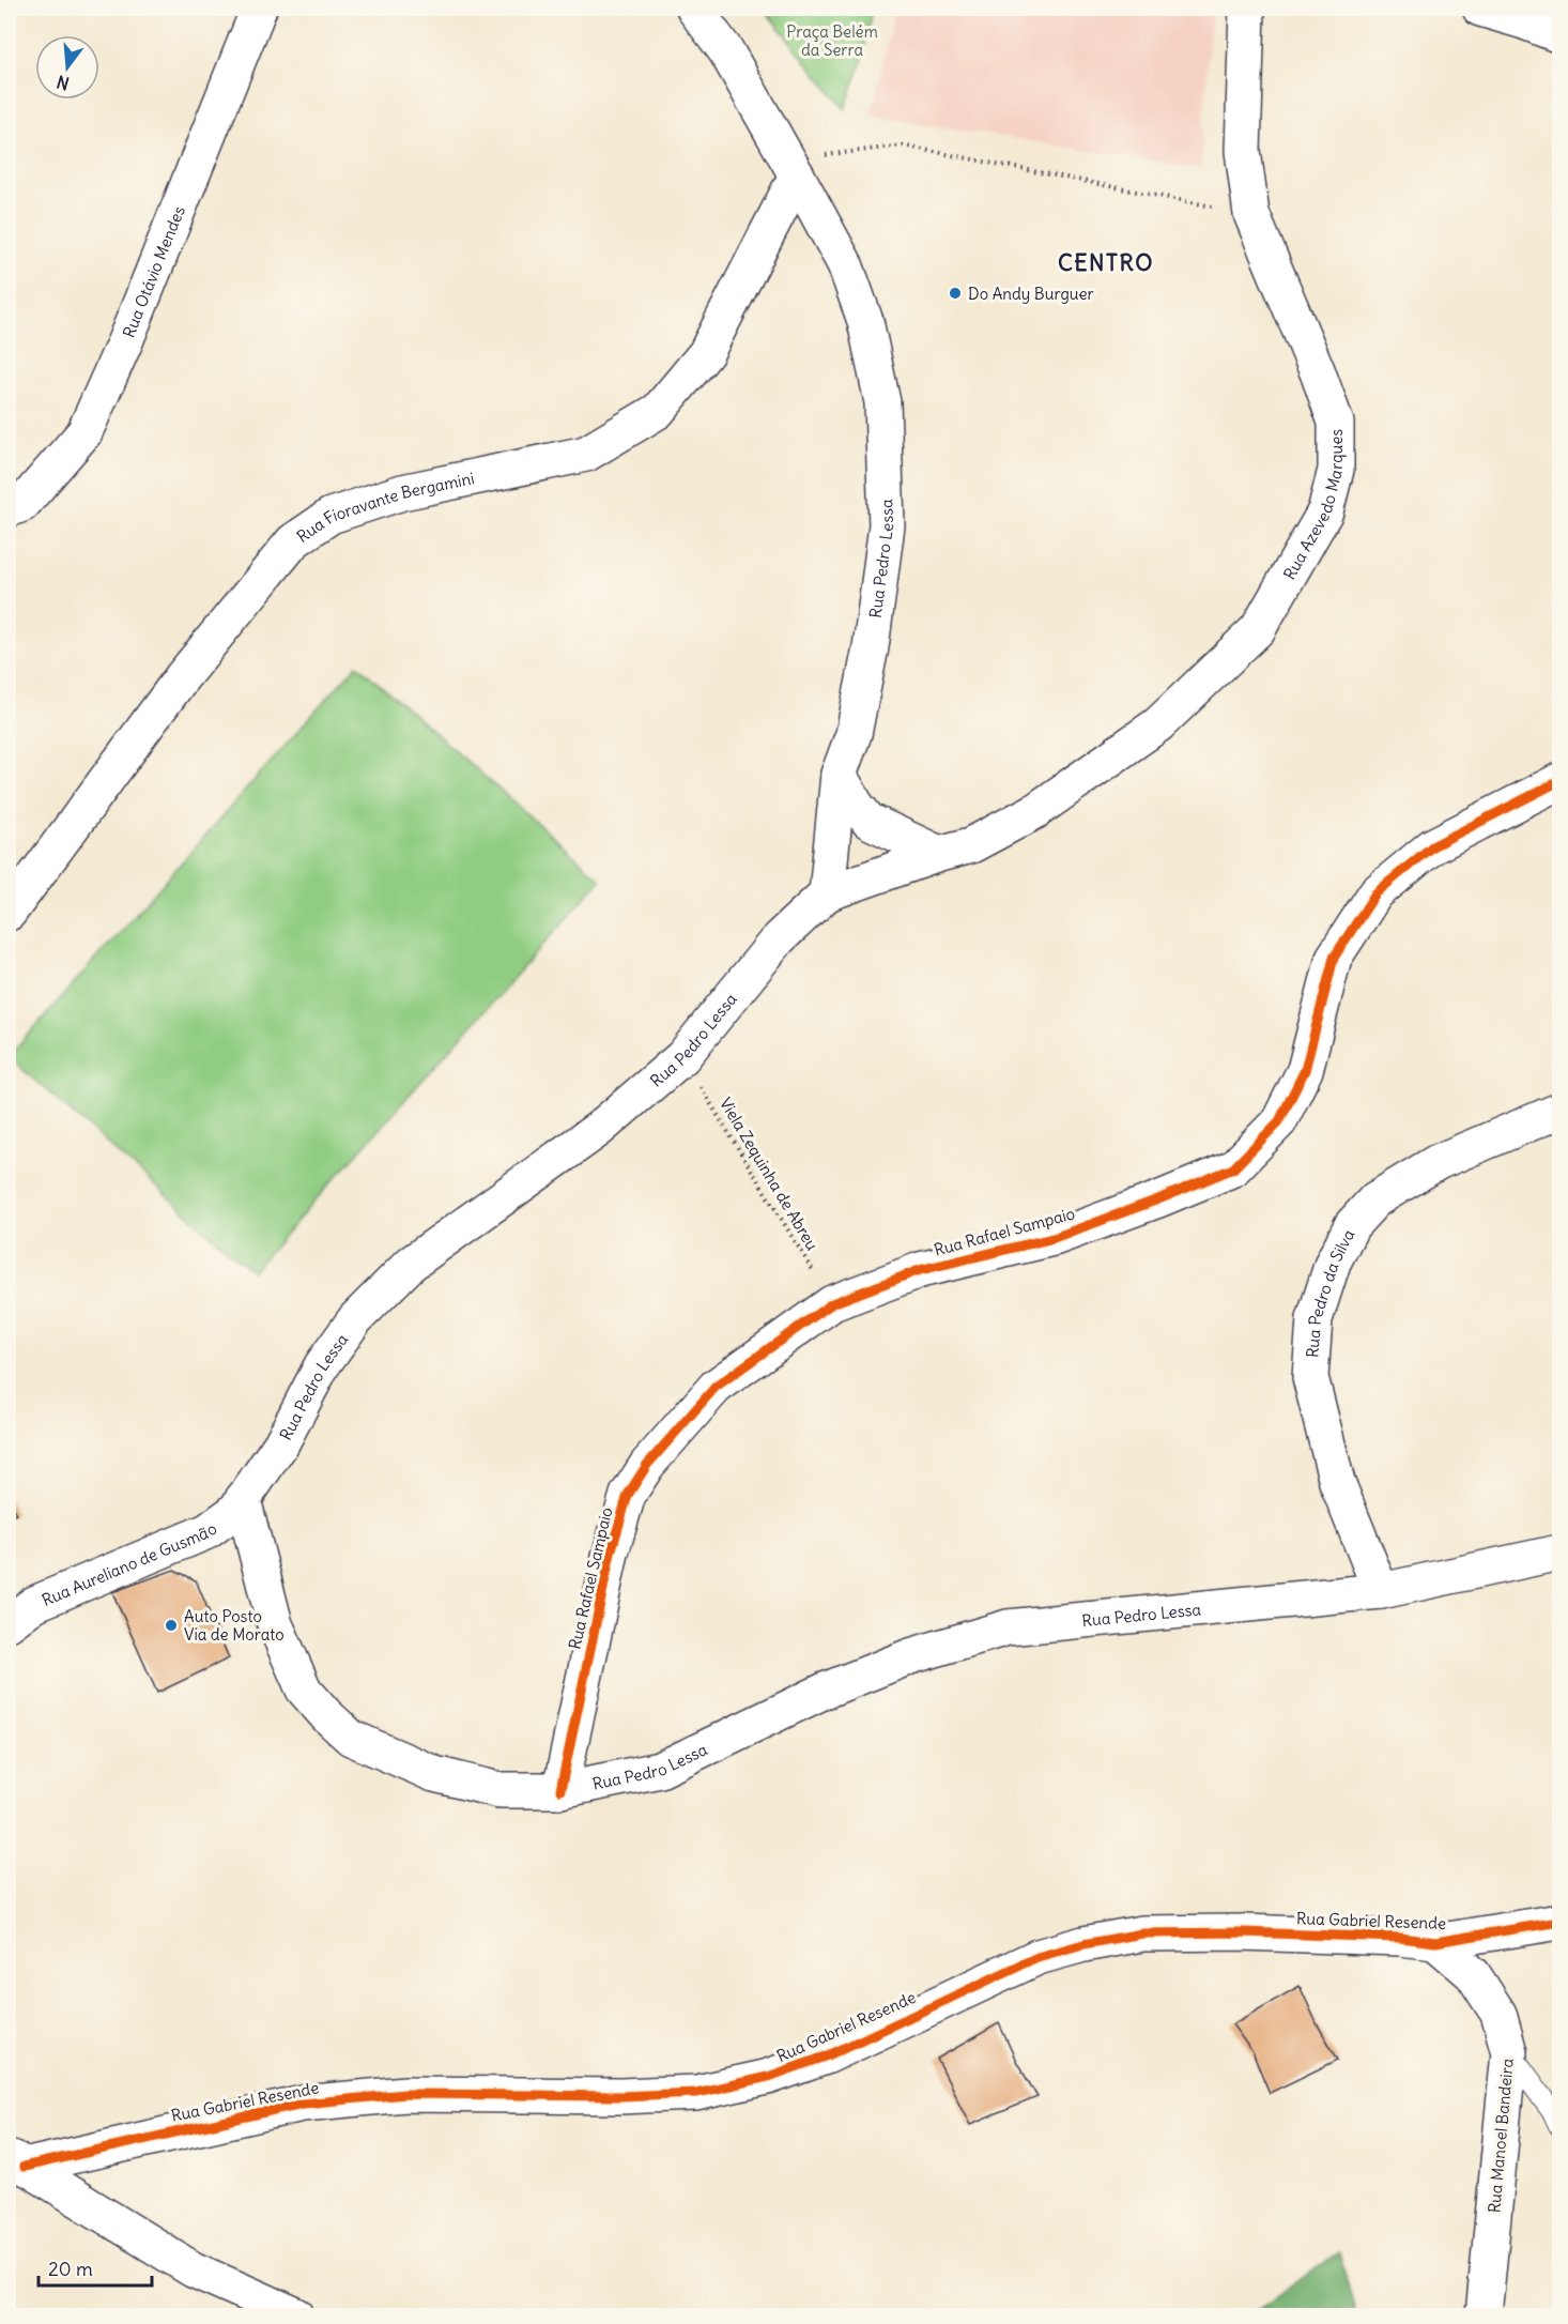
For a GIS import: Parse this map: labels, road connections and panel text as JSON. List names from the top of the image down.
{
  "streets": {
    "street": [
      "Rua Otávio Mendes",
      "Rua Azevedo Marques",
      "Rua Fioravante Bergamini",
      "Rua Pedro Lessa",
      "Rua Rafael Sampaio",
      "Rua Pedro da Silva",
      "Rua Aureliano de Gusmão",
      "Rua Gabriel Resende",
      "Rua Manoel Bandeira"
    ],
    "path": ["Viela Zequinha de Abreu"]
  },
  "crossings": [
    ["Rua Azevedo Marques", "Rua Pedro Lessa"],
    ["Rua Fioravante Bergamini", "Rua Pedro Lessa"],
    ["Rua Pedro Lessa", "Viela Zequinha de Abreu"],
    ["Rua Pedro Lessa", "Rua Rafael Sampaio"],
    ["Rua Pedro Lessa", "Rua Pedro da Silva"],
    ["Rua Pedro Lessa", "Rua Aureliano de Gusmão"],
    ["Viela Zequinha de Abreu", "Rua Rafael Sampaio"],
    ["Rua Gabriel Resende", "Rua Manoel Bandeira"]
  ],
  "districts": ["CENTRO"],
  "parks": ["Praça Belém da Serra"],
  "places": ["Do Andy Burguer", "Auto Posto Via de Morato"],
  "scale_bar": "20 m",
  "north": "bottom"
}
